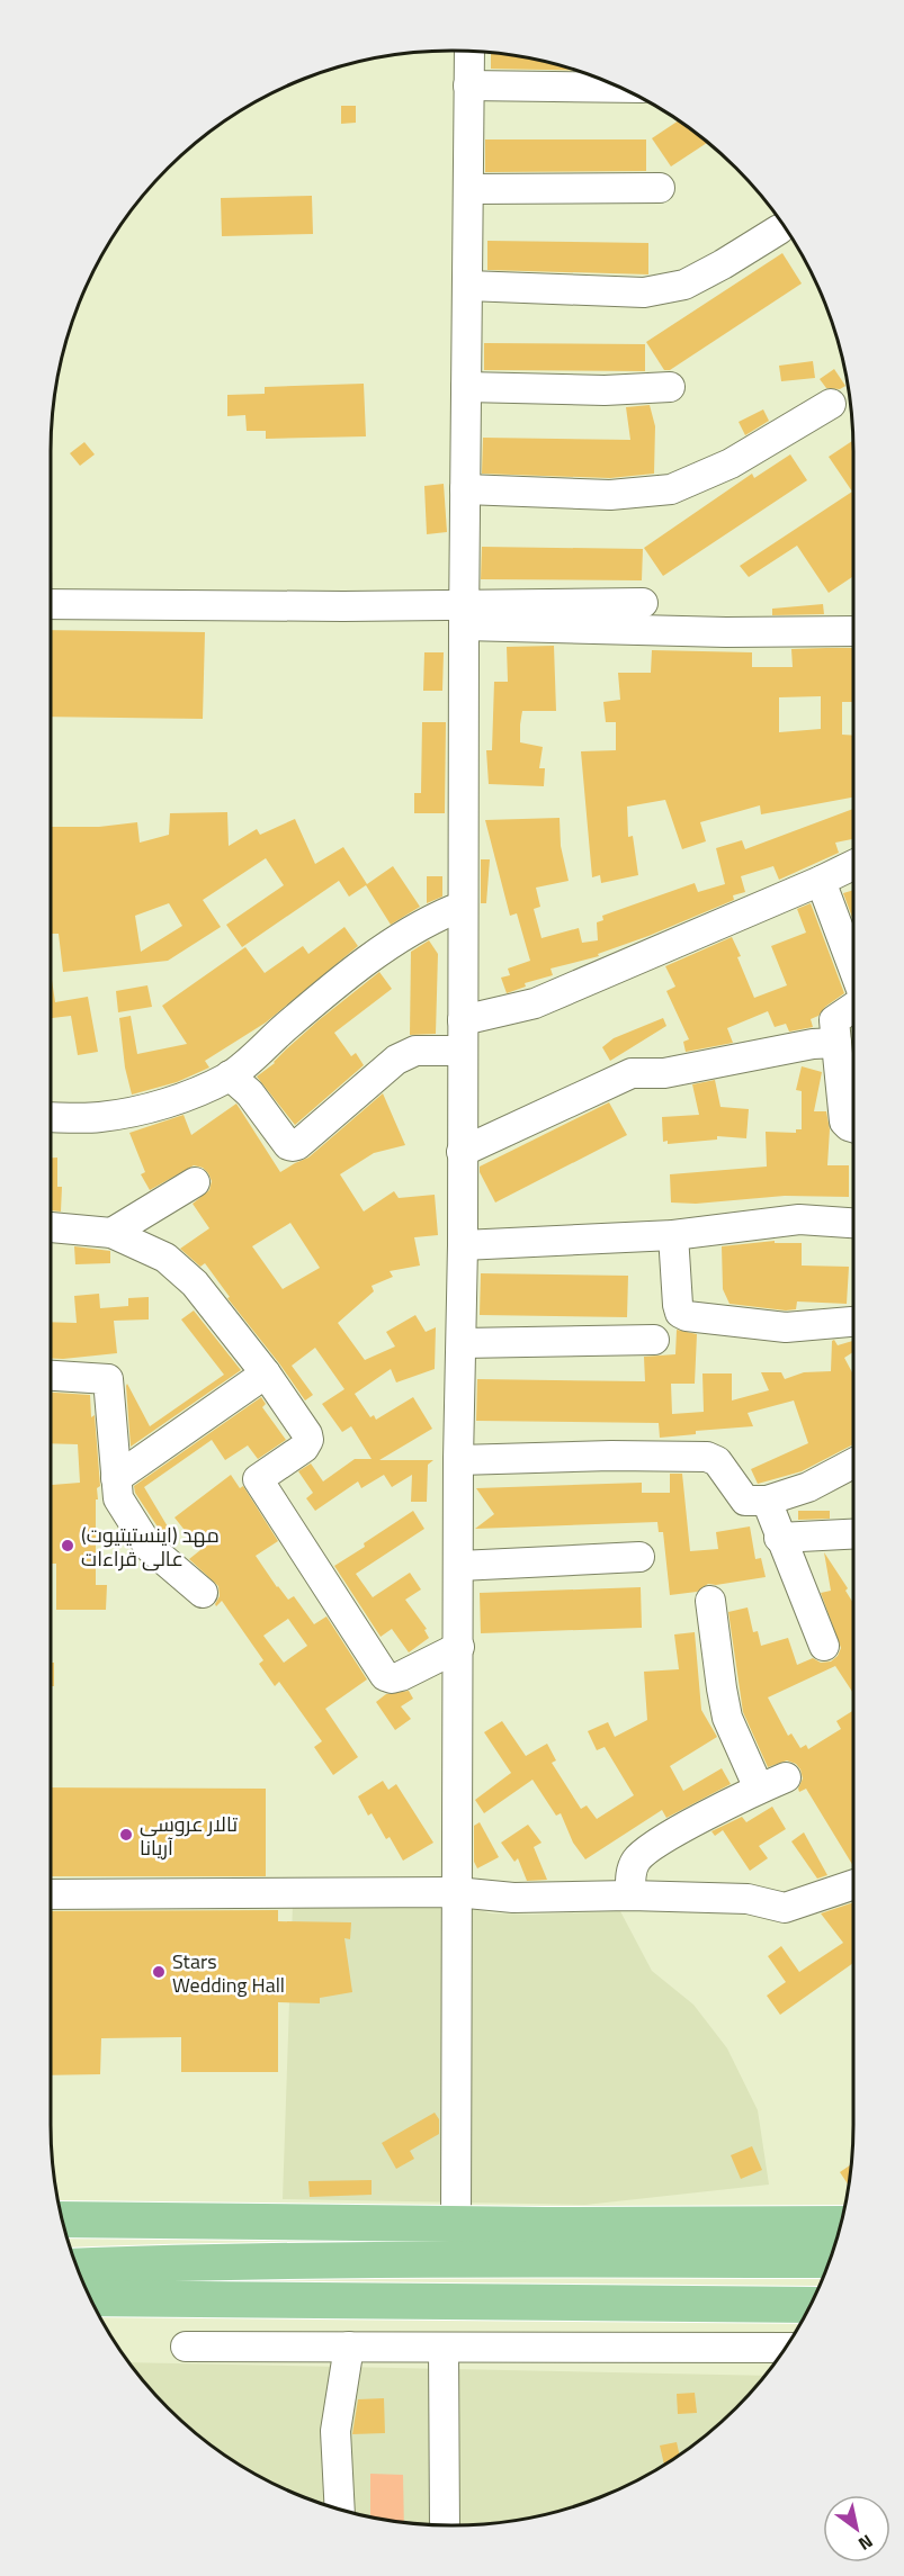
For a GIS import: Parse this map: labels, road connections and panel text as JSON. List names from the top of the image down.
{
  "places": ["مهد (اینستیتیوت) عالی قراءات", "تالار عروسی آریانا", "Stars Wedding Hall"],
  "north": "bottom right"
}
